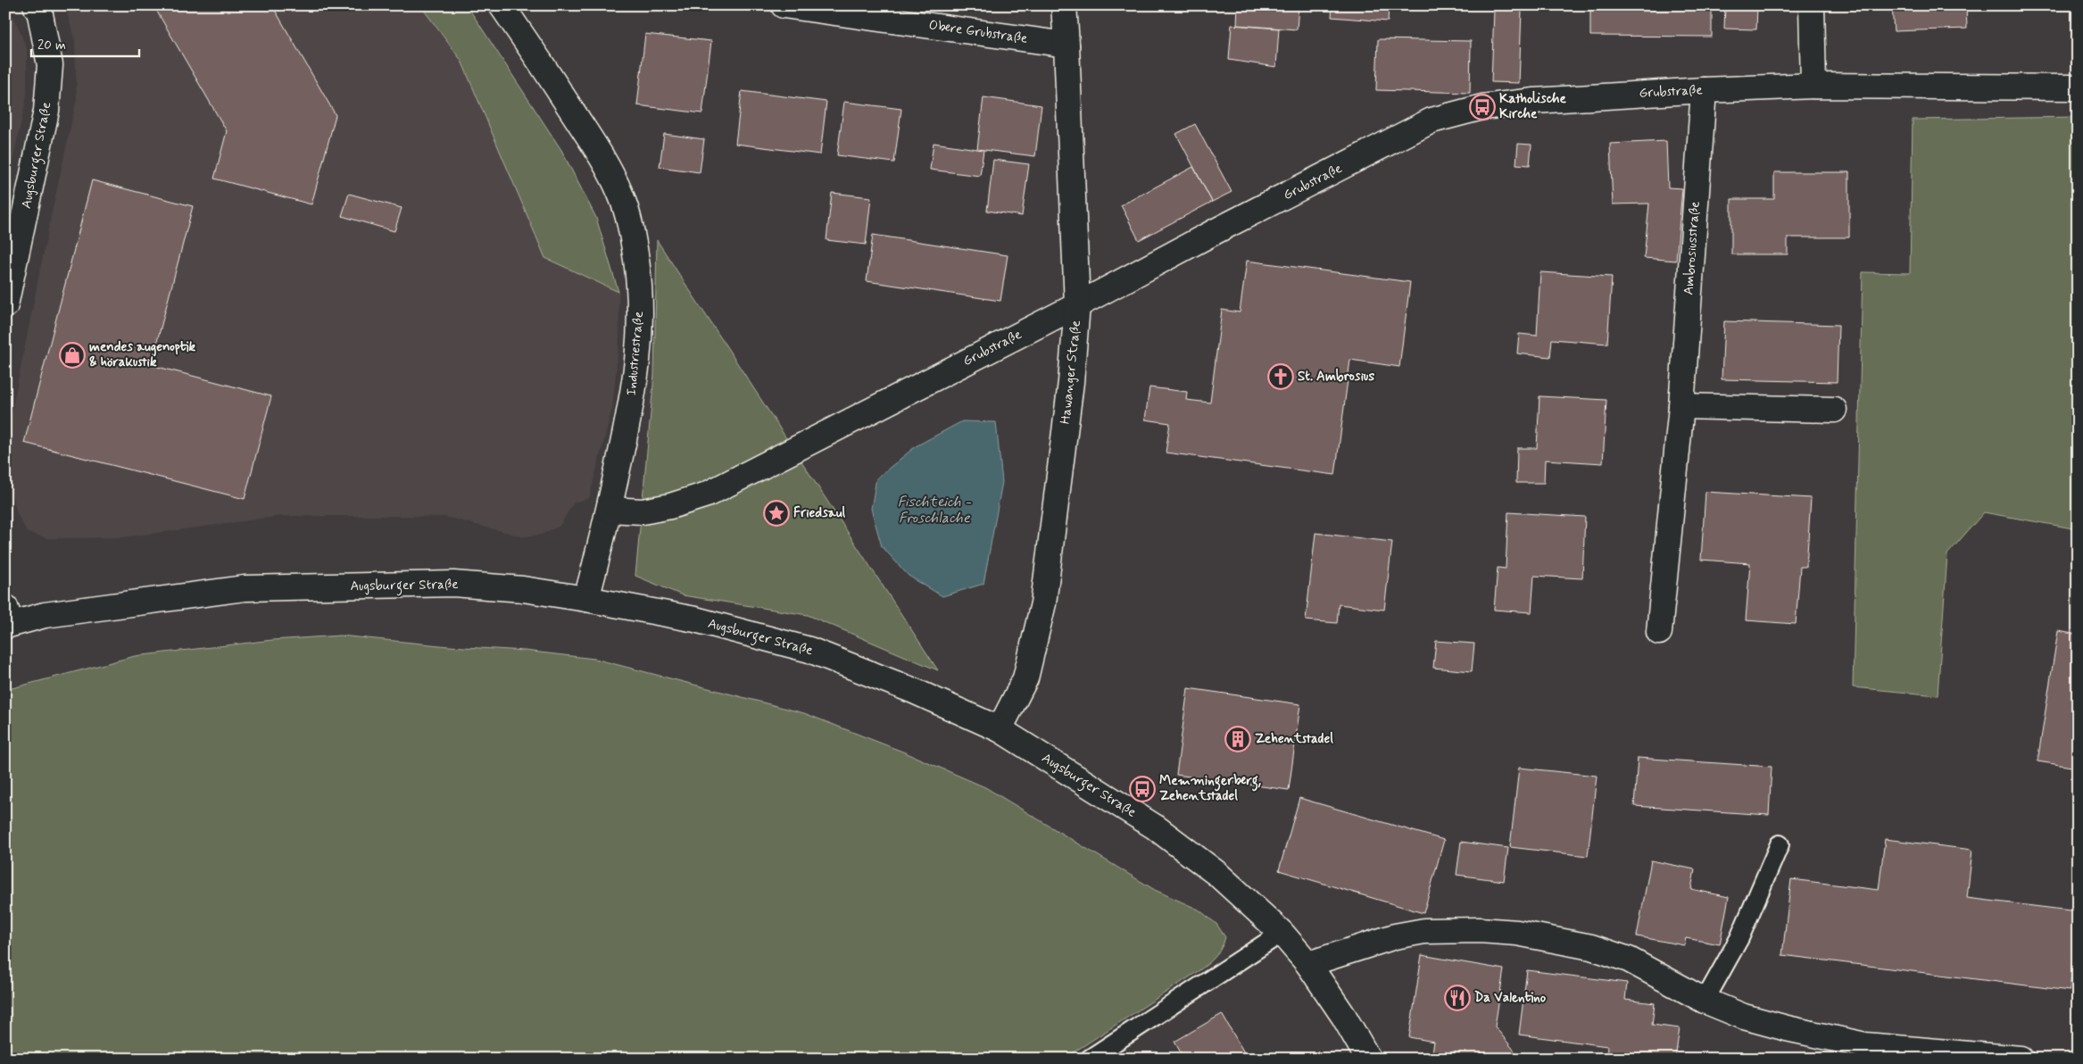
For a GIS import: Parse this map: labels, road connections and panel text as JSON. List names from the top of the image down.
{
  "streets": {
    "street": [
      "Obere Grubstraße",
      "Grubstraße",
      "Augsburger Straße",
      "Ambrosiusstraße",
      "Industriestraße",
      "Hawanger Straße"
    ]
  },
  "crossings": [
    ["Obere Grubstraße", "Hawanger Straße"],
    ["Grubstraße", "Ambrosiusstraße"],
    ["Grubstraße", "Industriestraße"],
    ["Grubstraße", "Hawanger Straße"],
    ["Augsburger Straße", "Industriestraße"],
    ["Augsburger Straße", "Hawanger Straße"]
  ],
  "water": ["Fischteich - Froschlache"],
  "places": {
    "bus stop": ["Katholische Kirche", "Memmingerberg, Zehentstadel"],
    "shop": ["mendes augenoptik & hörakustik"],
    "church": ["St. Ambrosius"],
    "place": ["Friedsaul"],
    "building": ["Zehentstadel"],
    "restaurant": ["Da Valentino"]
  },
  "scale_bar": "20 m"
}
